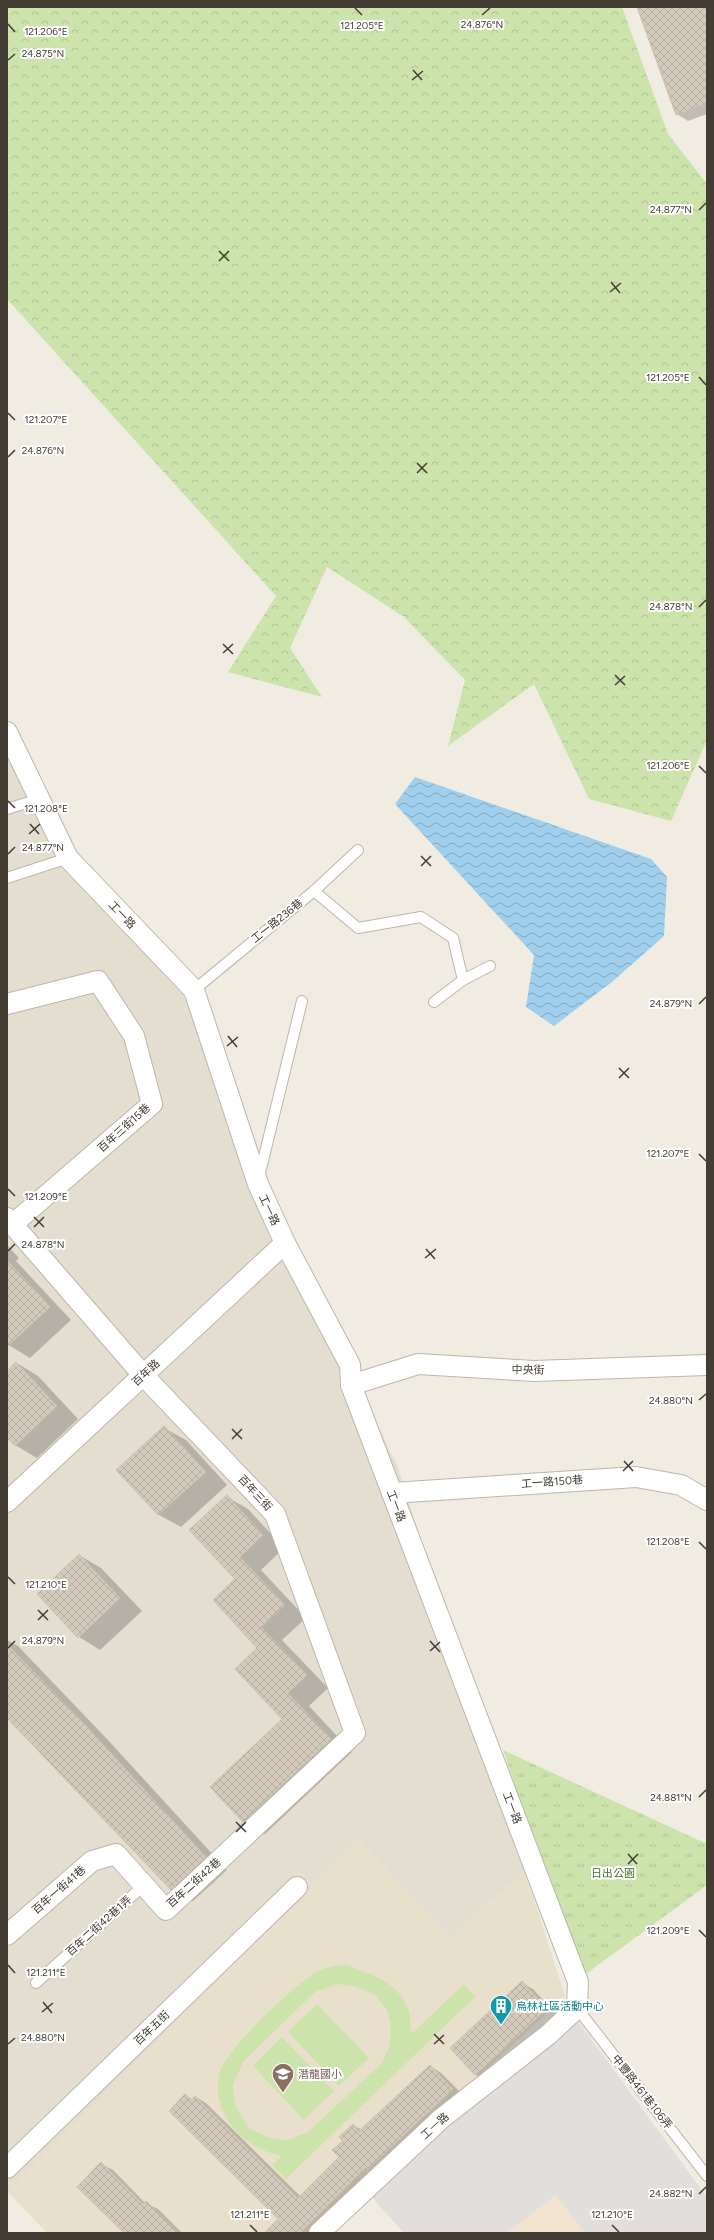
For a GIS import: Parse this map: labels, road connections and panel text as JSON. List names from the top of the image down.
{
  "streets": {
    "street": [
      "工一路",
      "百年三街15巷",
      "中央街",
      "百年路",
      "工一路150巷",
      "百年三街",
      "百年二街42巷",
      "百年一街41巷",
      "百年五街"
    ],
    "lane": ["工一路236巷", "百年二街42巷1弄", "中豐路461巷106弄"]
  },
  "crossings": [
    ["工一路", "工一路236巷"],
    ["工一路", "中央街"],
    ["工一路", "百年路"],
    ["工一路", "工一路150巷"],
    ["工一路", "中豐路461巷106弄"],
    ["百年三街15巷", "百年三街"],
    ["百年路", "百年三街"],
    ["百年三街", "百年二街42巷"],
    ["百年二街42巷", "百年一街41巷"],
    ["百年二街42巷", "百年二街42巷1弄"]
  ],
  "parks": ["日出公園"],
  "places": {
    "building": ["烏林社區活動中心"],
    "school or university": ["潛龍國小"]
  },
  "coordinates": [
    "24.876°N",
    "121.205°E",
    "121.206°E",
    "24.875°N",
    "24.877°N",
    "121.207°E",
    "24.878°N",
    "121.208°E",
    "24.879°N",
    "121.209°E",
    "24.880°N",
    "121.210°E",
    "24.881°N",
    "121.211°E",
    "24.882°N"
  ]
}
